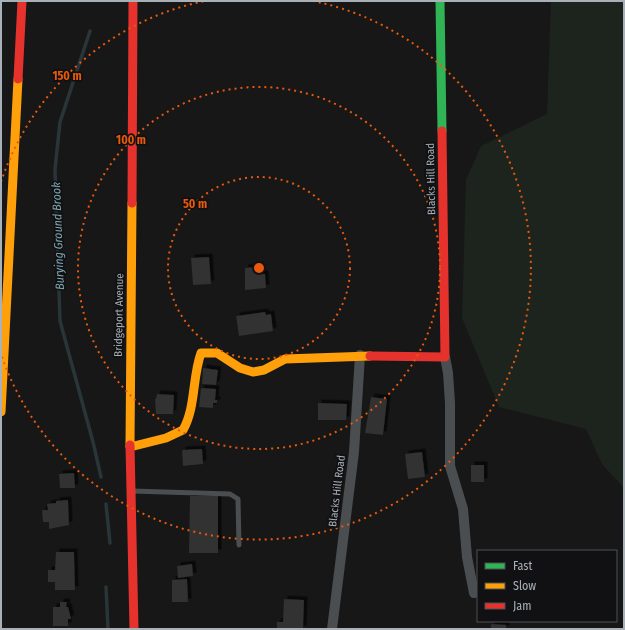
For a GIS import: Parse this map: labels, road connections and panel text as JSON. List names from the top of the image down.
{
  "streets": {
    "main road": ["Blacks Hill Road", "Bridgeport Avenue"]
  },
  "water": ["Burying Ground Brook"],
  "legend": ["Fast", "Slow", "Jam"],
  "rings": ["150 m", "100 m", "50 m"]
}
